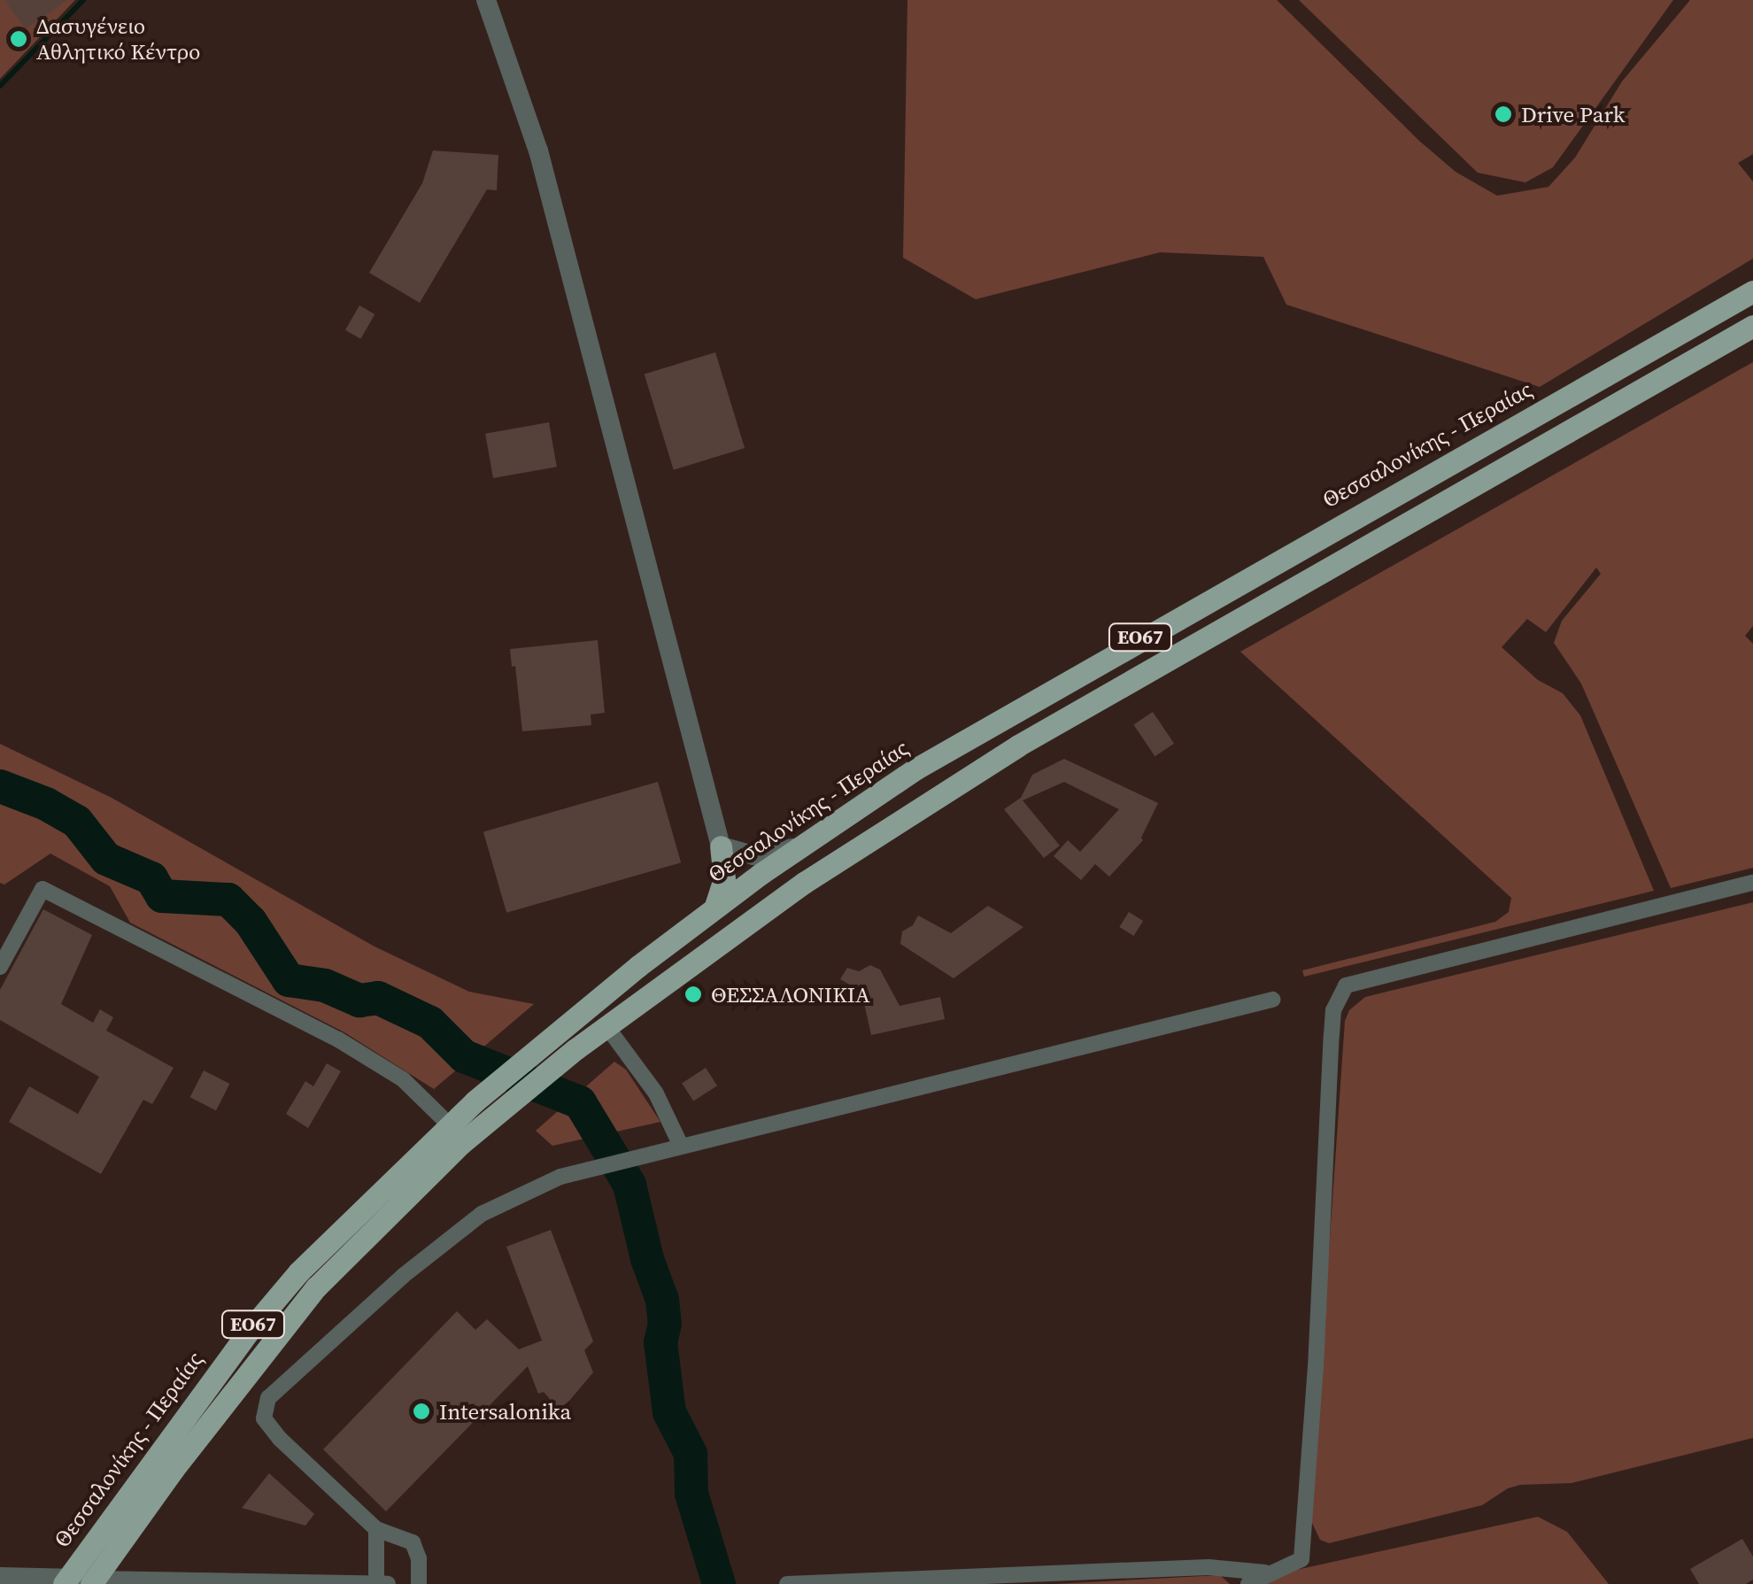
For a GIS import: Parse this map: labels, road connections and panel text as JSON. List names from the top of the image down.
{
  "streets": {
    "main road": ["Θεσσαλονίκης - Περαίας", "ΕΟ67"]
  },
  "places": [
    "Δασυγένειο Αθλητικό Κέντρο",
    "Drive Park",
    "ΘΕΣΣΑΛΟΝΙΚΙΑ",
    "Intersalonika"
  ]
}
